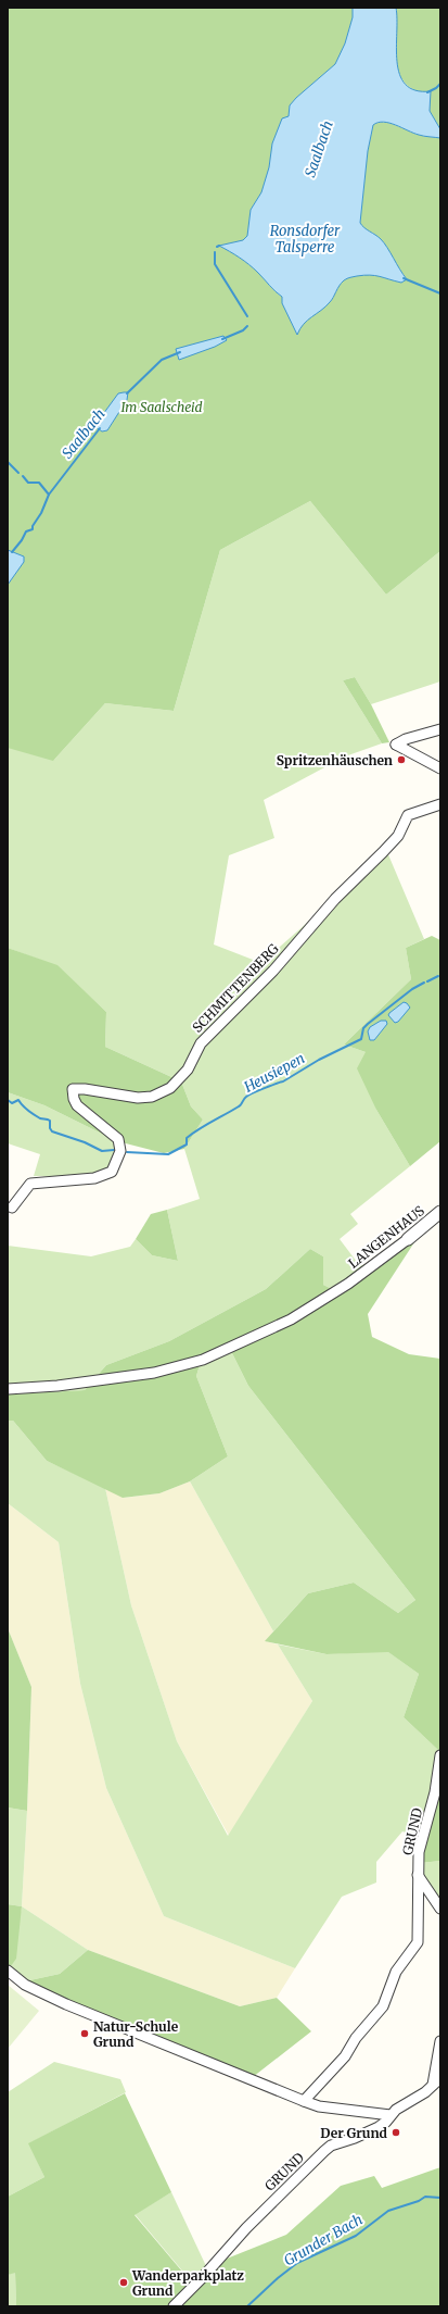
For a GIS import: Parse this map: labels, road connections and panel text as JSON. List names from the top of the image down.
{
  "streets": {
    "street": ["SCHMITTENBERG", "LANGENHAUS", "GRUND"]
  },
  "water": [
    "Saalbach",
    "Ronsdorfer Talsperre",
    "Heusiepen",
    "Grunder Bach"
  ],
  "parks": ["Im Saalscheid"],
  "places": [
    "Spritzenhäuschen",
    "Natur-Schule Grund",
    "Der Grund",
    "Wanderparkplatz Grund"
  ]
}
